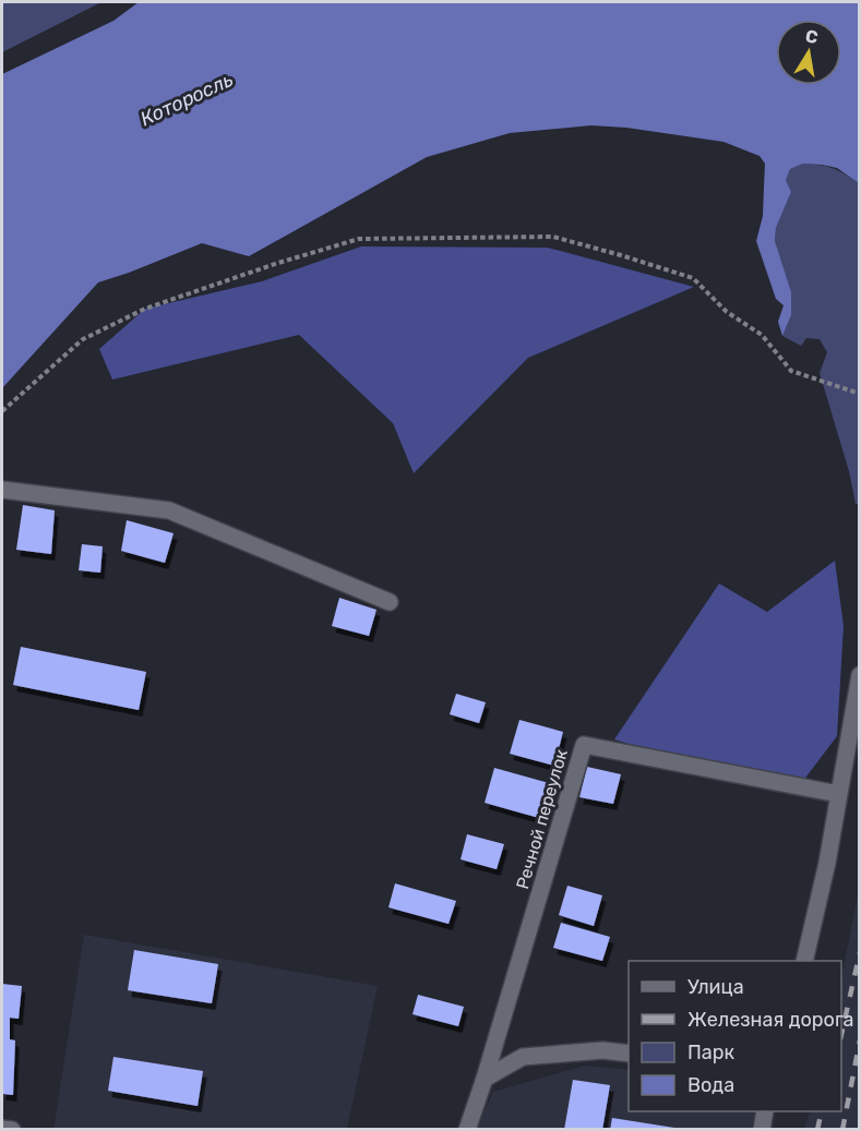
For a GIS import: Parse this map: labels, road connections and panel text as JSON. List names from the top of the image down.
{
  "streets": {
    "street": ["Речной переулок"]
  },
  "water": ["Которосль"],
  "legend": [
    "Улица",
    "Железная дорога",
    "Парк",
    "Вода"
  ],
  "north": "top"
}
